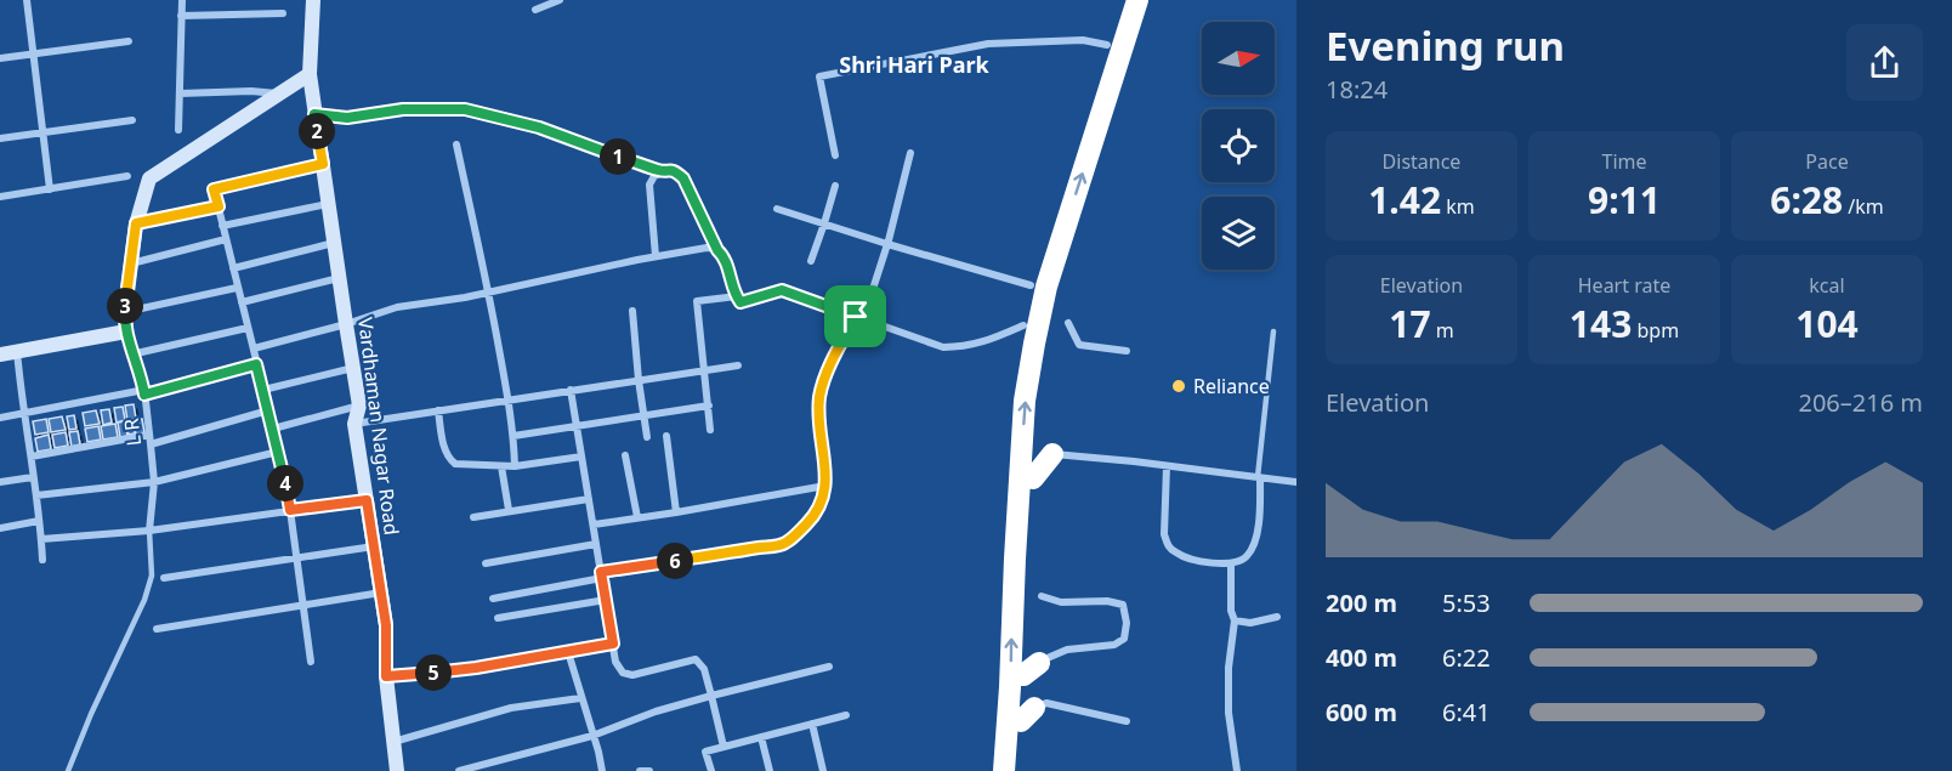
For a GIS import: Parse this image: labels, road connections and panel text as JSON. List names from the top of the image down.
{
  "streets": {
    "street": ["Vardhaman Nagar Road", "L R"]
  },
  "districts": ["Shri Hari Park"],
  "places": ["Reliance"],
  "north": "right",
  "page": {
    "heading": ["Evening run", "18:24"],
    "pins": [
      "2",
      "1",
      "3",
      "4",
      "6",
      "5"
    ],
    "stats": [
      ["Distance", "1.42 km"],
      ["Time", "9:11"],
      ["Pace", "6:28 /km"],
      ["Elevation", "17 m"],
      ["Heart rate", "143 bpm"],
      ["kcal", "104"]
    ],
    "chart": ["Elevation", "206–216 m"],
    "list": [
      {
        "name": "200 m",
        "note": "5:53"
      },
      {
        "name": "400 m",
        "note": "6:22"
      },
      {
        "name": "600 m",
        "note": "6:41"
      }
    ]
  }
}
